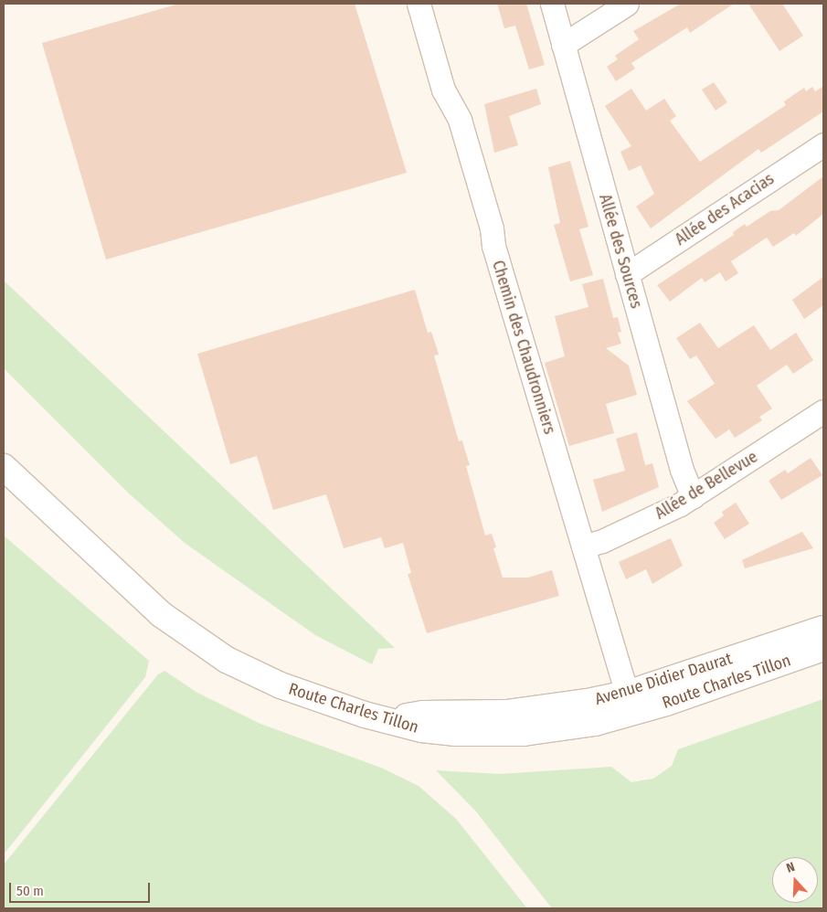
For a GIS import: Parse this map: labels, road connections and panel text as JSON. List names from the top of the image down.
{
  "streets": {
    "main road": ["Avenue Didier Daurat", "Route Charles Tillon"],
    "street": [
      "Allée des Acacias",
      "Allée des Sources",
      "Chemin des Chaudronniers",
      "Allée de Bellevue"
    ]
  },
  "crossings": [
    ["Allée des Acacias", "Allée des Sources"],
    ["Allée des Sources", "Allée de Bellevue"],
    ["Chemin des Chaudronniers", "Allée de Bellevue"],
    ["Chemin des Chaudronniers", "Avenue Didier Daurat"],
    ["Avenue Didier Daurat", "Route Charles Tillon"]
  ],
  "scale_bar": "50 m",
  "north": "top"
}
